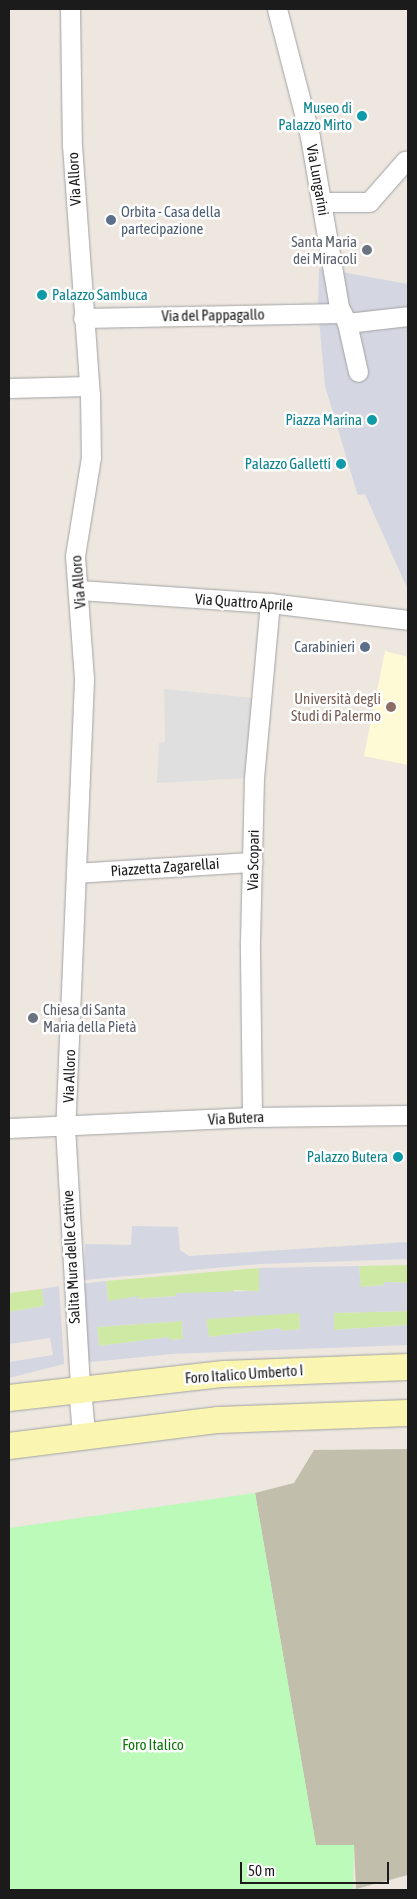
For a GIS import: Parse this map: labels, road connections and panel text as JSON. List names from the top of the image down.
{
  "streets": {
    "main road": ["Foro Italico Umberto I"],
    "street": [
      "Via Alloro",
      "Via Lungarini",
      "Via del Pappagallo",
      "Via Quattro Aprile",
      "Via Scopari",
      "Piazzetta Zagarellai",
      "Via Butera",
      "Salita Mura delle Cattive"
    ]
  },
  "crossings": [
    ["Via Alloro", "Via del Pappagallo"],
    ["Via Alloro", "Via Quattro Aprile"],
    ["Via Alloro", "Piazzetta Zagarellai"],
    ["Via Alloro", "Via Butera"],
    ["Via Alloro", "Salita Mura delle Cattive"],
    ["Via Lungarini", "Via del Pappagallo"],
    ["Via Quattro Aprile", "Via Scopari"],
    ["Via Scopari", "Piazzetta Zagarellai"],
    ["Via Scopari", "Via Butera"],
    ["Via Butera", "Salita Mura delle Cattive"],
    ["Salita Mura delle Cattive", "Foro Italico Umberto I"]
  ],
  "parks": ["Foro Italico"],
  "places": [
    "Museo di Palazzo Mirto",
    "Orbita - Casa della partecipazione",
    "Santa Maria dei Miracoli",
    "Palazzo Sambuca",
    "Piazza Marina",
    "Palazzo Galletti",
    "Carabinieri",
    "Università degli Studi di Palermo",
    "Chiesa di Santa Maria della Pietà",
    "Palazzo Butera"
  ],
  "scale_bar": "50 m"
}
